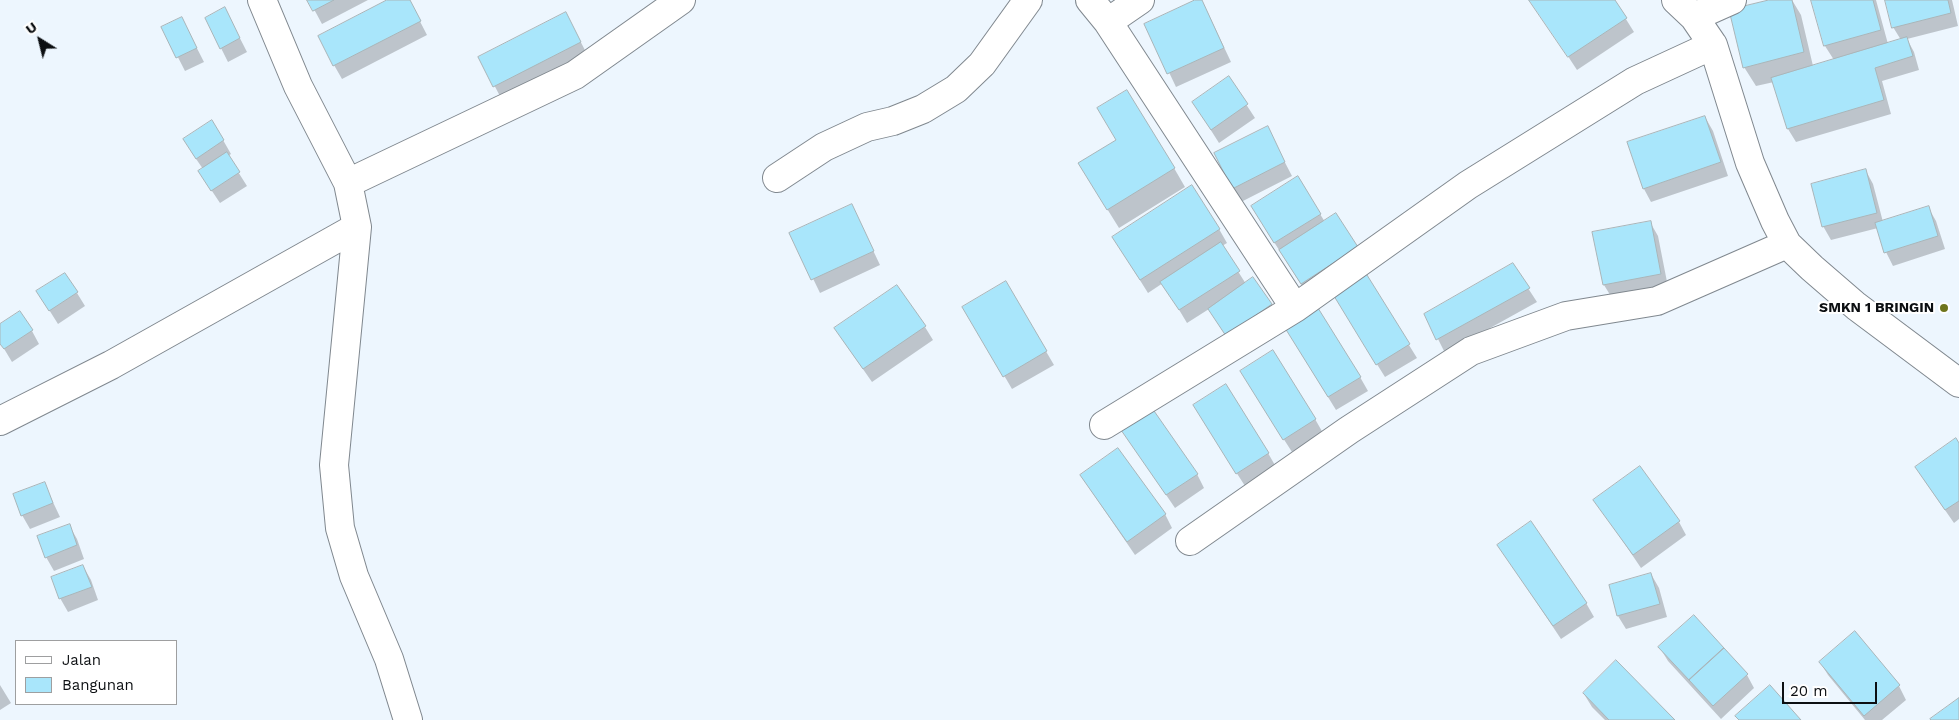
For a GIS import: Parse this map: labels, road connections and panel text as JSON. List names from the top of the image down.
{
  "places": ["SMKN 1 BRINGIN"],
  "legend": ["Jalan", "Bangunan"],
  "scale_bar": "20 m",
  "north": "top left"
}
